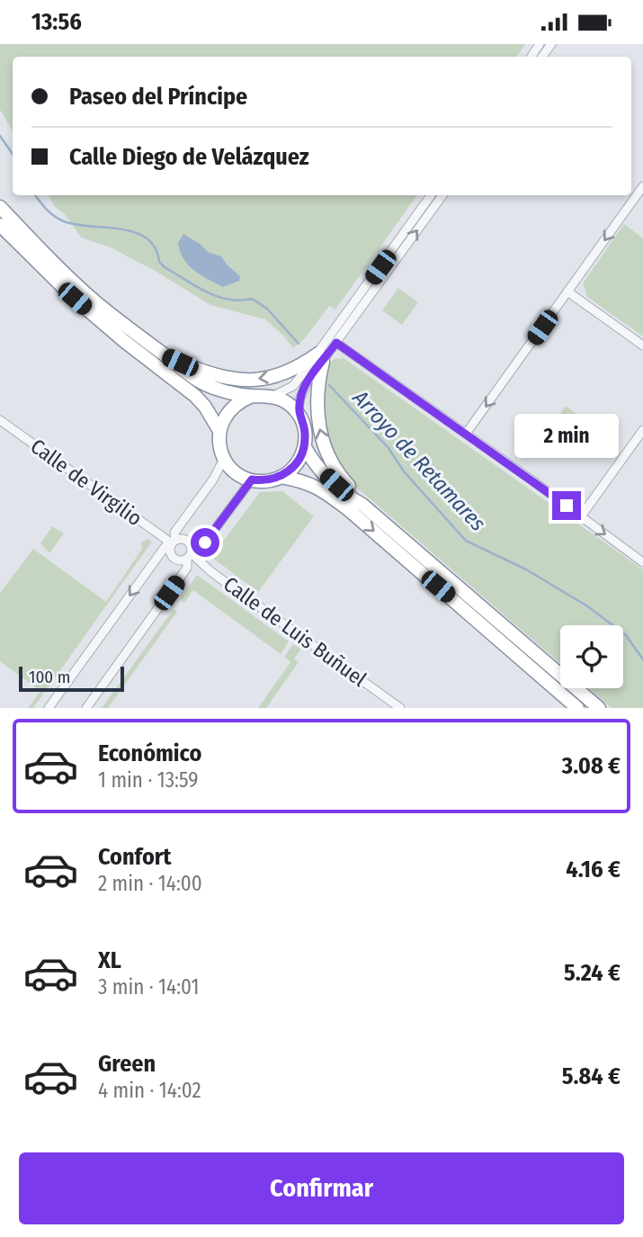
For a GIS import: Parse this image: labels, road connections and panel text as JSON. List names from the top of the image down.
{
  "streets": {
    "street": ["Calle de Virgilio", "Calle de Luis Buñuel"]
  },
  "crossings": [
    ["Calle de Virgilio", "Calle de Luis Buñuel"]
  ],
  "water": ["Arroyo de Retamares"],
  "scale_bar": "100 m",
  "page": {
    "status": "13:56",
    "banner": ["Paseo del Príncipe", "Calle Diego de Velázquez"],
    "bubble": "2 min",
    "scale": "100 m",
    "list": [
      {
        "name": "Económico",
        "note": "1 min · 13:59",
        "value": "3.08 €"
      },
      {
        "name": "Confort",
        "note": "2 min · 14:00",
        "value": "4.16 €"
      },
      {
        "name": "XL",
        "note": "3 min · 14:01",
        "value": "5.24 €"
      },
      {
        "name": "Green",
        "note": "4 min · 14:02",
        "value": "5.84 €"
      }
    ],
    "buttons": "Confirmar"
  }
}
